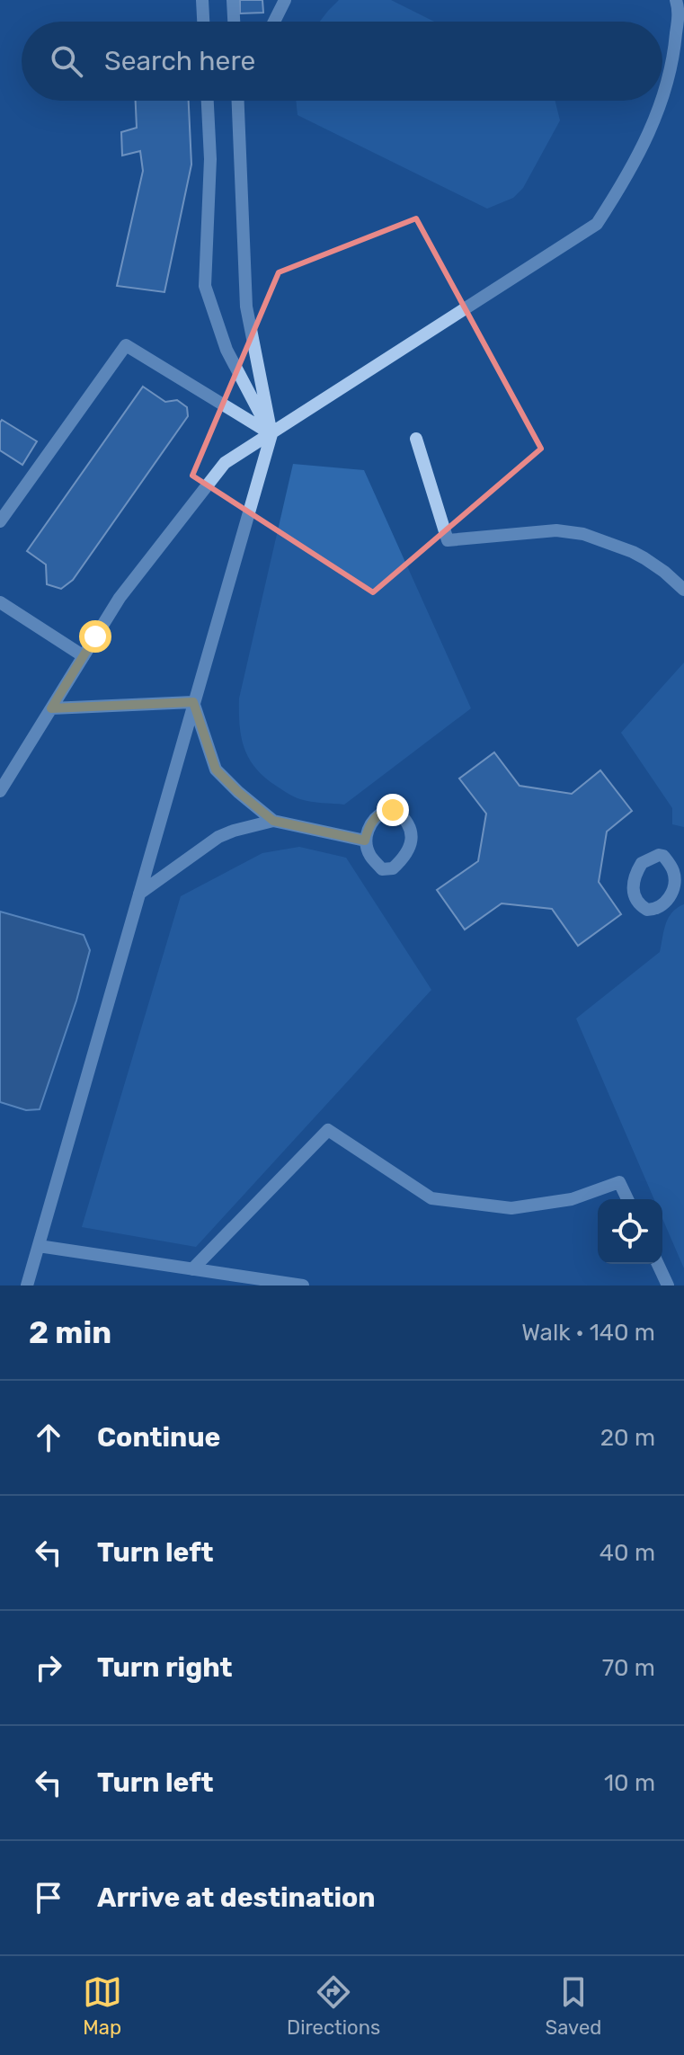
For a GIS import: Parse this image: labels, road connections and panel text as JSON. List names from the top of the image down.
{
  "page": {
    "search": "Search here",
    "heading": ["2 min", "Walk · 140 m"],
    "list": [
      ["Continue", "20 m"],
      ["Turn left", "40 m"],
      ["Turn right", "70 m"],
      ["Turn left", "10 m"],
      "Arrive at destination"
    ],
    "nav": ["Map", "Directions", "Saved"]
  }
}
